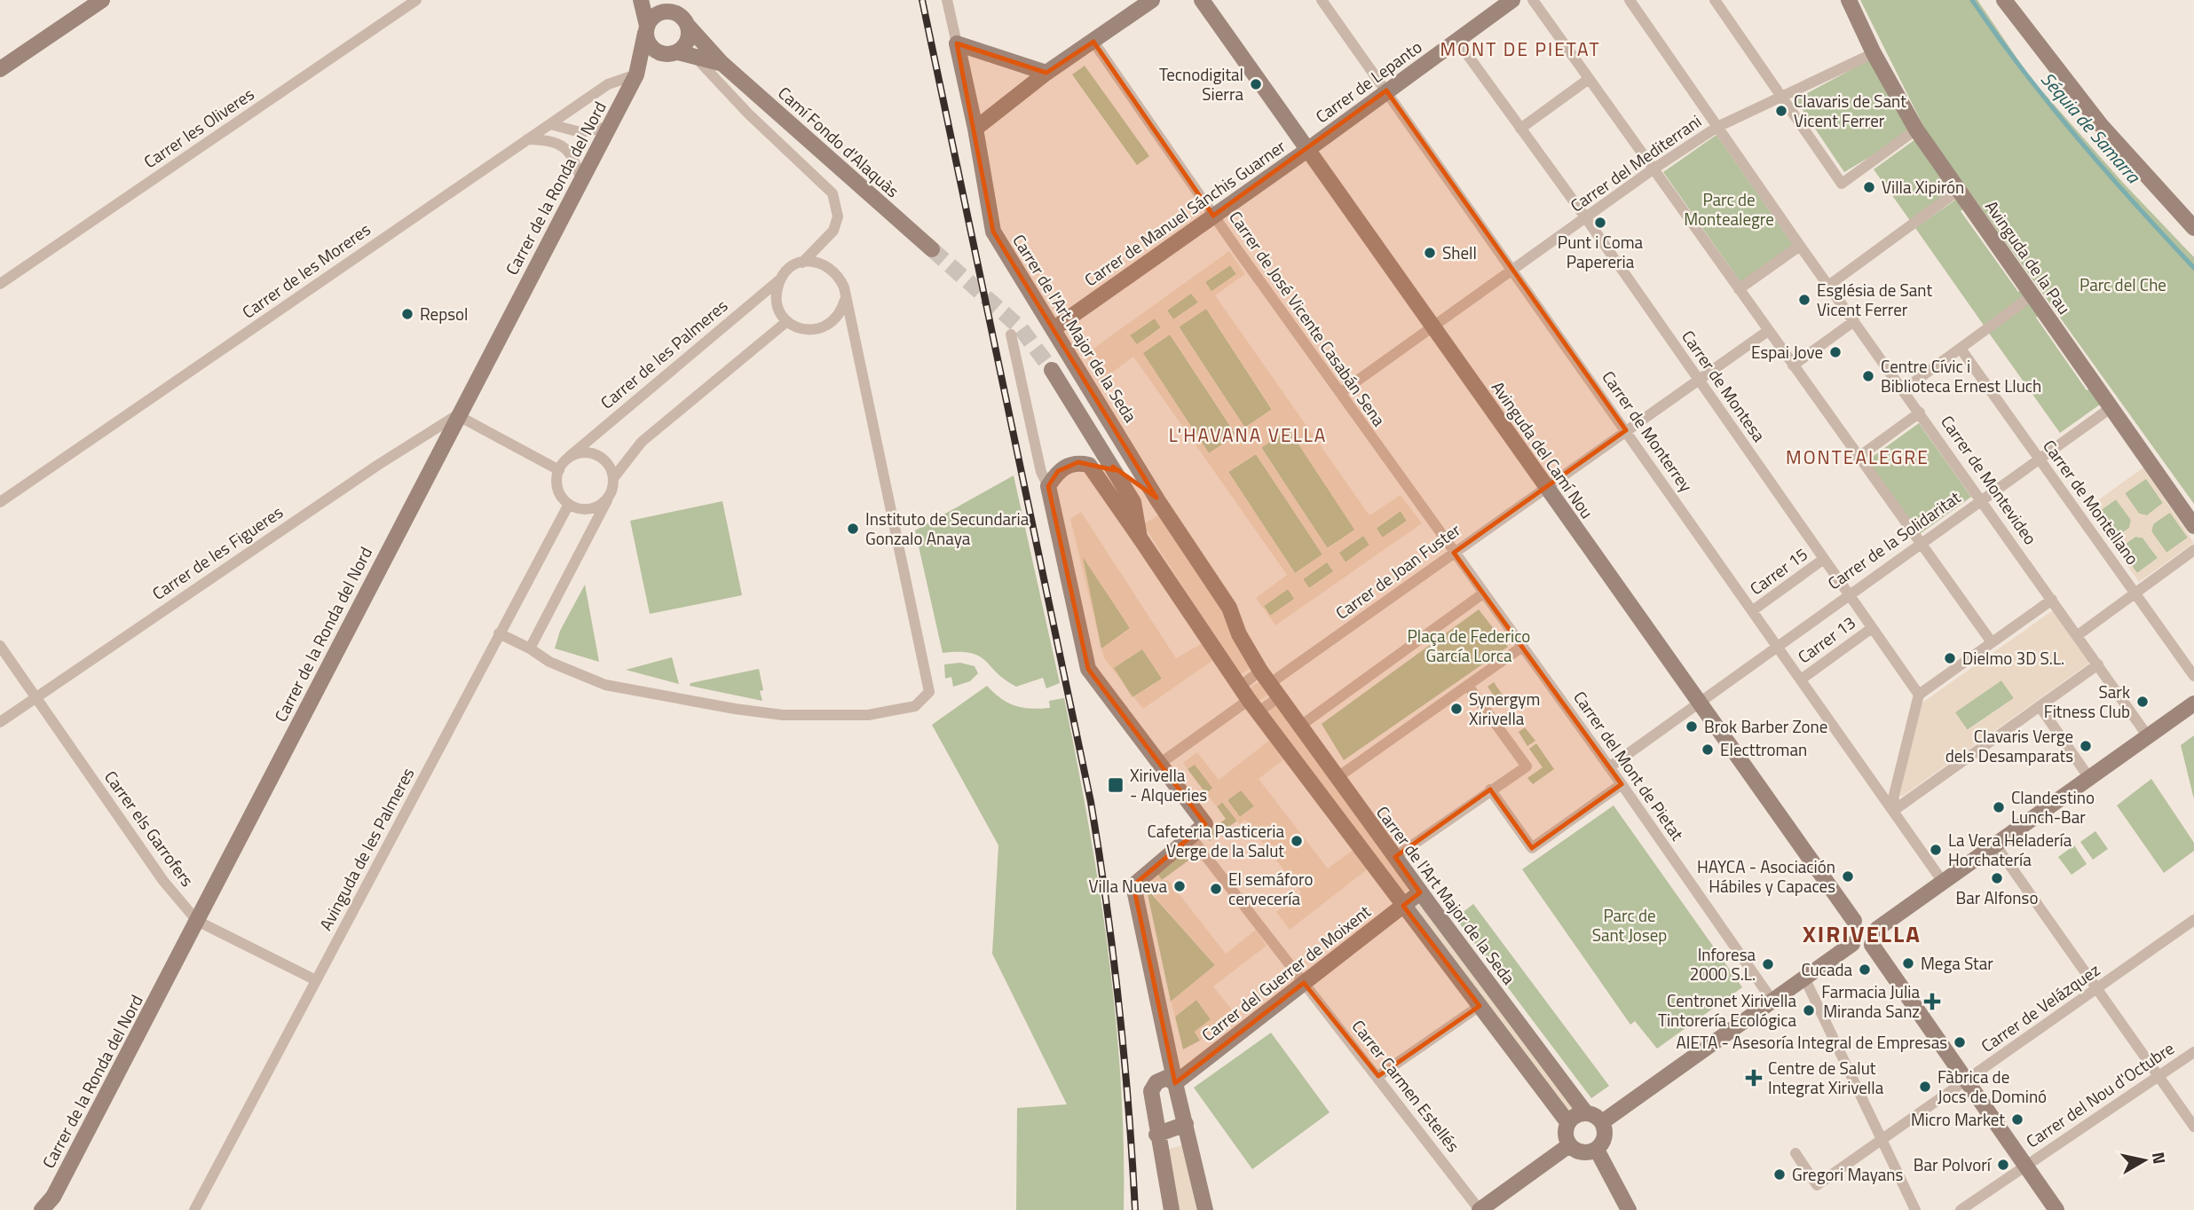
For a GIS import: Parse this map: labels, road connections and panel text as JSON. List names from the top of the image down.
{
  "streets": {
    "street": [
      "Carrer de Lepanto",
      "Carrer les Oliveres",
      "Camí Fondo d'Alaquàs",
      "Carrer del Mediterrani",
      "Carrer de la Ronda del Nord",
      "Carrer de Manuel Sánchis Guarner",
      "Avinguda de la Pau",
      "Carrer de les Moreres",
      "Carrer de José Vicente Casabán Sena",
      "Carrer de l'Art Major de la Seda",
      "Carrer de les Palmeres",
      "Carrer de Montesa",
      "Carrer de Monterrey",
      "Avinguda del Camí Nou",
      "Carrer de Montevideo",
      "Carrer de Montellano",
      "Carrer de la Solidaritat",
      "Carrer de les Figueres",
      "Carrer de Joan Fuster",
      "Carrer 15",
      "Carrer 13",
      "Carrer del Mont de Pietat",
      "Carrer els Garrofers",
      "Avinguda de les Palmeres",
      "Carrer del Guerrer de Moixent",
      "Carrer de Velázquez",
      "Carrer Carmen Estellés",
      "Carrer del Nou d'Octubre"
    ]
  },
  "crossings": [
    ["Carrer de Lepanto", "Carrer de Manuel Sánchis Guarner"],
    ["Carrer de Lepanto", "Carrer de Montesa"],
    ["Carrer de Lepanto", "Carrer de Monterrey"],
    ["Carrer de Lepanto", "Avinguda del Camí Nou"],
    ["Camí Fondo d'Alaquàs", "Carrer de la Ronda del Nord"],
    ["Carrer del Mediterrani", "Avinguda de la Pau"],
    ["Carrer del Mediterrani", "Carrer de José Vicente Casabán Sena"],
    ["Carrer del Mediterrani", "Carrer de Montesa"],
    ["Carrer del Mediterrani", "Carrer de Monterrey"],
    ["Carrer del Mediterrani", "Avinguda del Camí Nou"],
    ["Carrer del Mediterrani", "Carrer de Montevideo"],
    ["Carrer de la Ronda del Nord", "Carrer de les Moreres"],
    ["Carrer de la Ronda del Nord", "Carrer de les Figueres"],
    ["Carrer de la Ronda del Nord", "Carrer els Garrofers"],
    ["Carrer de Manuel Sánchis Guarner", "Carrer de José Vicente Casabán Sena"],
    ["Carrer de Manuel Sánchis Guarner", "Carrer de l'Art Major de la Seda"],
    ["Carrer de Manuel Sánchis Guarner", "Avinguda del Camí Nou"],
    ["Avinguda de la Pau", "Carrer de la Solidaritat"],
    ["Carrer de José Vicente Casabán Sena", "Carrer de Joan Fuster"],
    ["Carrer de José Vicente Casabán Sena", "Carrer del Mont de Pietat"],
    ["Carrer de l'Art Major de la Seda", "Carrer de Joan Fuster"],
    ["Carrer de l'Art Major de la Seda", "Carrer del Guerrer de Moixent"],
    ["Carrer de les Palmeres", "Avinguda de les Palmeres"],
    ["Carrer de Montesa", "Carrer de la Solidaritat"],
    ["Carrer de Montesa", "Carrer de Joan Fuster"],
    ["Carrer de Montesa", "Carrer 15"],
    ["Carrer de Montesa", "Carrer 13"],
    ["Carrer de Monterrey", "Carrer de la Solidaritat"],
    ["Carrer de Monterrey", "Carrer de Joan Fuster"],
    ["Carrer de Monterrey", "Carrer 15"],
    ["Carrer de Monterrey", "Carrer 13"],
    ["Avinguda del Camí Nou", "Carrer de la Solidaritat"],
    ["Avinguda del Camí Nou", "Carrer de Joan Fuster"],
    ["Carrer de Montevideo", "Carrer de la Solidaritat"],
    ["Carrer de Montellano", "Carrer de la Solidaritat"],
    ["Carrer de la Solidaritat", "Carrer del Mont de Pietat"],
    ["Carrer de les Figueres", "Carrer els Garrofers"],
    ["Carrer de Joan Fuster", "Carrer del Mont de Pietat"],
    ["Carrer els Garrofers", "Avinguda de les Palmeres"],
    ["Carrer del Guerrer de Moixent", "Carrer Carmen Estellés"]
  ],
  "districts": [
    "MONT DE PIETAT",
    "L'HAVANA VELLA",
    "MONTEALEGRE",
    "XIRIVELLA"
  ],
  "water": ["Séquia de Samarra"],
  "parks": [
    "Parc de Montealegre",
    "Parc del Che",
    "Plaça de Federico García Lorca",
    "Parc de Sant Josep"
  ],
  "places": {
    "other": [
      "Tecnodigital Sierra",
      "Clavaris de Sant Vicent Ferrer",
      "Villa Xipirón",
      "Punt i Coma Papereria",
      "Shell",
      "Església de Sant Vicent Ferrer",
      "Repsol",
      "Espai Jove",
      "Centre Cívic i Biblioteca Ernest Lluch",
      "Instituto de Secundaria Gonzalo Anaya",
      "Dielmo 3D S.L.",
      "Sark Fitness Club",
      "Synergym Xirivella",
      "Brok Barber Zone",
      "Clavaris Verge dels Desamparats",
      "Electtroman",
      "Clandestino Lunch-Bar",
      "Cafeteria Pasticeria Verge de la Salut",
      "La Vera Heladería Horchatería",
      "HAYCA - Asociación Hábiles y Capaces",
      "Bar Alfonso",
      "Villa Nueva",
      "El semáforo cervecería",
      "Mega Star",
      "Inforesa 2000 S.L.",
      "Cucada",
      "Centronet Xirivella Tintorería Ecológica",
      "AIETA - Asesoría Integral de Empresas",
      "Fàbrica de Jocs de Dominó",
      "Micro Market",
      "Bar Polvorí",
      "Gregori Mayans"
    ],
    "transit": ["Xirivella - Alqueries"],
    "health": ["Farmacia Julia Miranda Sanz", "Centre de Salut Integrat Xirivella"]
  },
  "north": "right"
}
